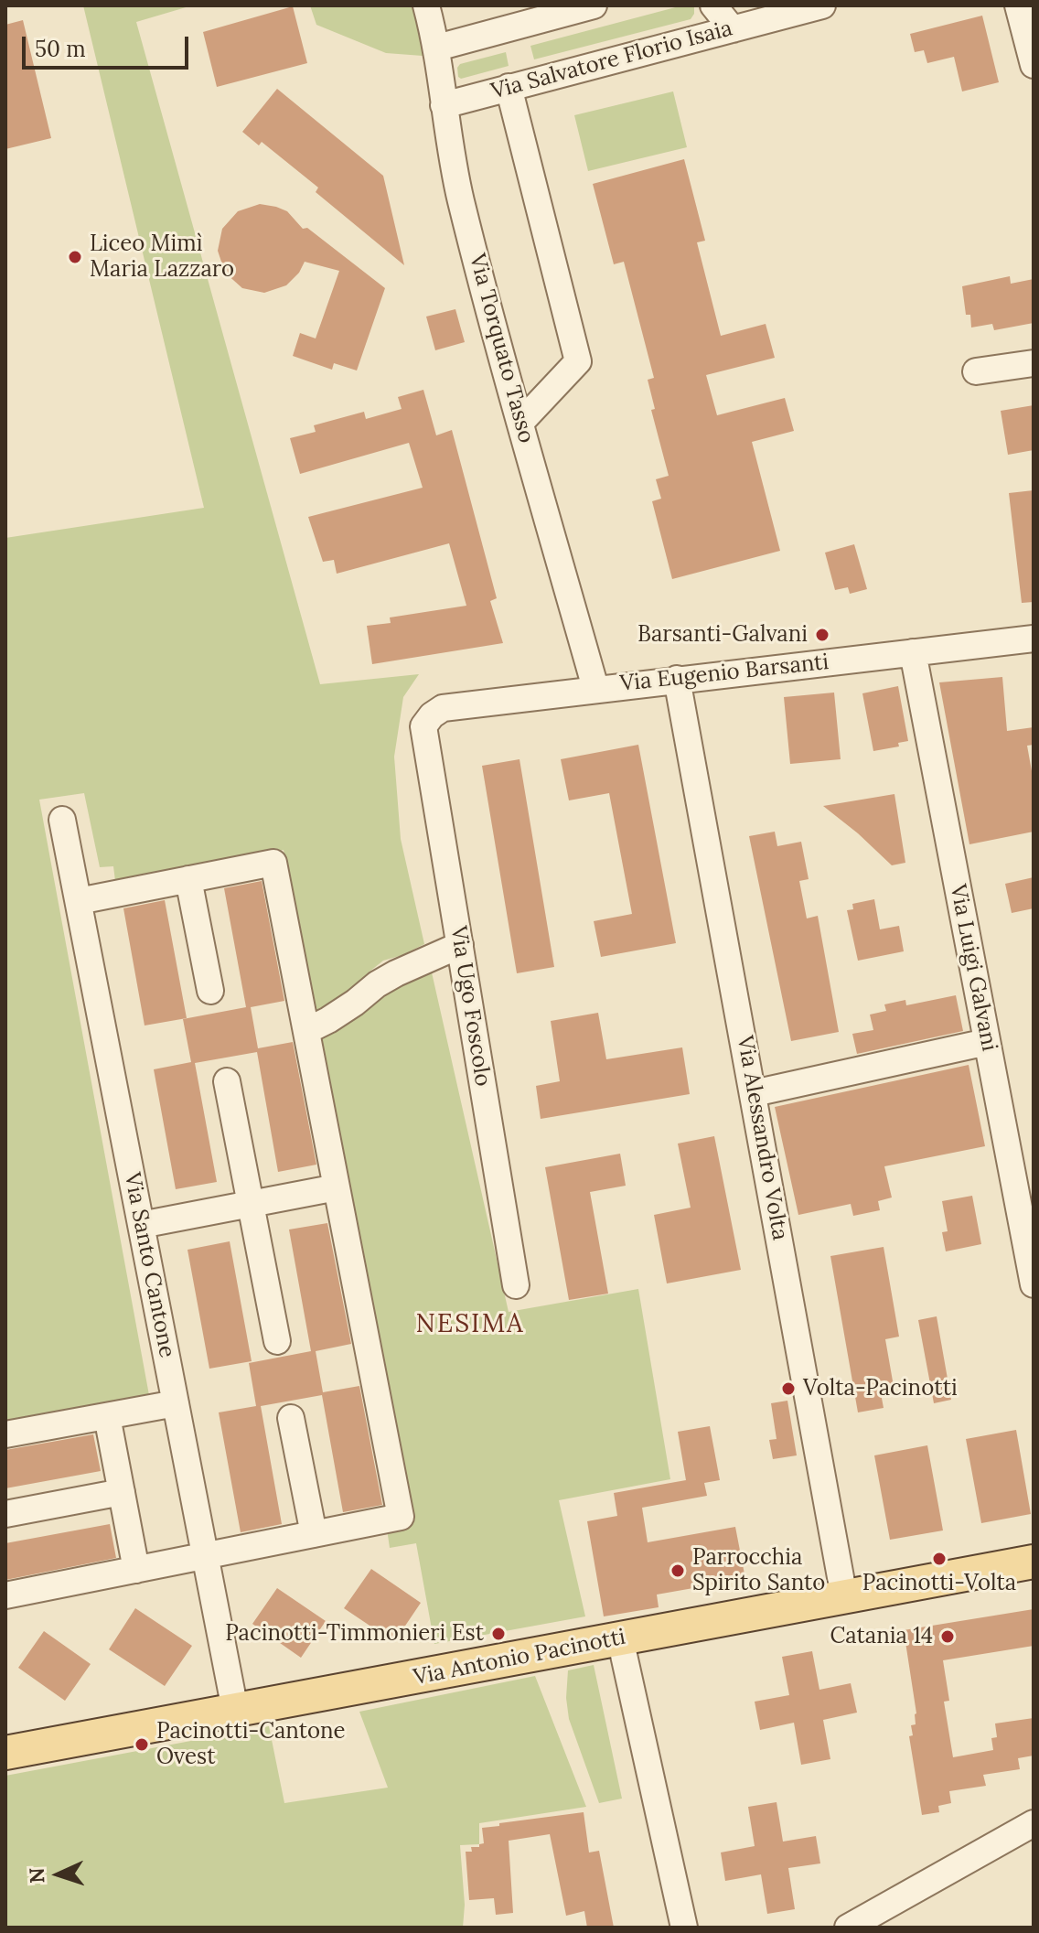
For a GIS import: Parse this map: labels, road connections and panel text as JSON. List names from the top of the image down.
{
  "streets": {
    "main road": ["Via Antonio Pacinotti"],
    "street": [
      "Via Salvatore Florio Isaia",
      "Via Torquato Tasso",
      "Via Eugenio Barsanti",
      "Via Luigi Galvani",
      "Via Ugo Foscolo",
      "Via Alessandro Volta",
      "Via Santo Cantone"
    ]
  },
  "crossings": [
    ["Via Salvatore Florio Isaia", "Via Torquato Tasso"],
    ["Via Torquato Tasso", "Via Eugenio Barsanti"],
    ["Via Eugenio Barsanti", "Via Luigi Galvani"],
    ["Via Eugenio Barsanti", "Via Ugo Foscolo"],
    ["Via Eugenio Barsanti", "Via Alessandro Volta"],
    ["Via Alessandro Volta", "Via Antonio Pacinotti"],
    ["Via Santo Cantone", "Via Antonio Pacinotti"]
  ],
  "districts": ["NESIMA"],
  "places": [
    "Liceo Mimì Maria Lazzaro",
    "Barsanti-Galvani",
    "Volta-Pacinotti",
    "Pacinotti-Volta",
    "Parrocchia Spirito Santo",
    "Pacinotti-Timmonieri Est",
    "Catania 14",
    "Pacinotti-Cantone Ovest"
  ],
  "scale_bar": "50 m",
  "north": "left"
}
